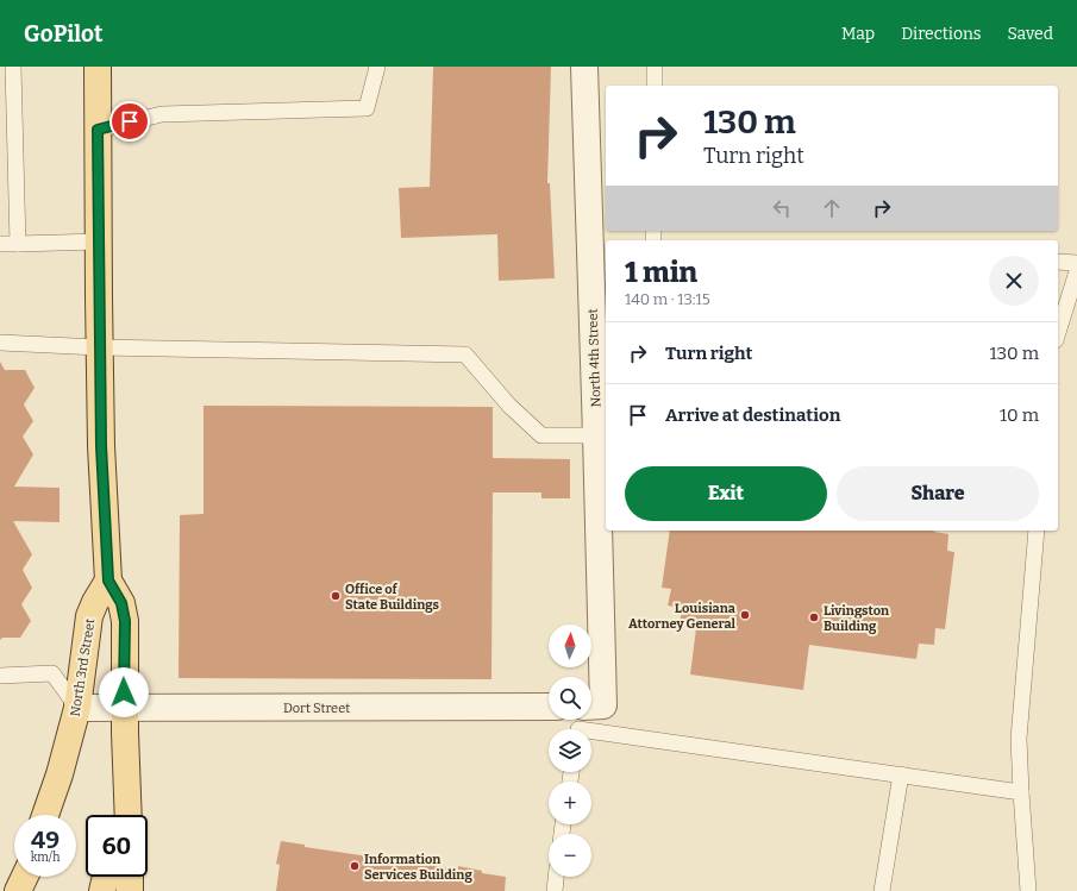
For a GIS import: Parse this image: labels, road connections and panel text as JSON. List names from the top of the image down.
{
  "streets": {
    "main road": ["North 3rd Street"],
    "street": ["North 4th Street", "Dort Street"]
  },
  "crossings": [
    ["North 3rd Street", "Dort Street"]
  ],
  "places": [
    "Office of State Buildings",
    "Louisiana Attorney General",
    "Livingston Building",
    "Information Services Building"
  ],
  "north": "top",
  "page": {
    "header": "GoPilot",
    "nav": ["Map", "Directions", "Saved"],
    "turn": ["130 m", "Turn right"],
    "heading": ["1 min", "140 m · 13:15"],
    "list": [
      {
        "name": "Turn right",
        "value": "130 m"
      },
      {
        "name": "Arrive at destination",
        "value": "10 m"
      }
    ],
    "buttons": ["Exit", "Share"],
    "map_buttons": ["+", "−"],
    "speed": "49 km/h",
    "limit": "60"
  }
}
